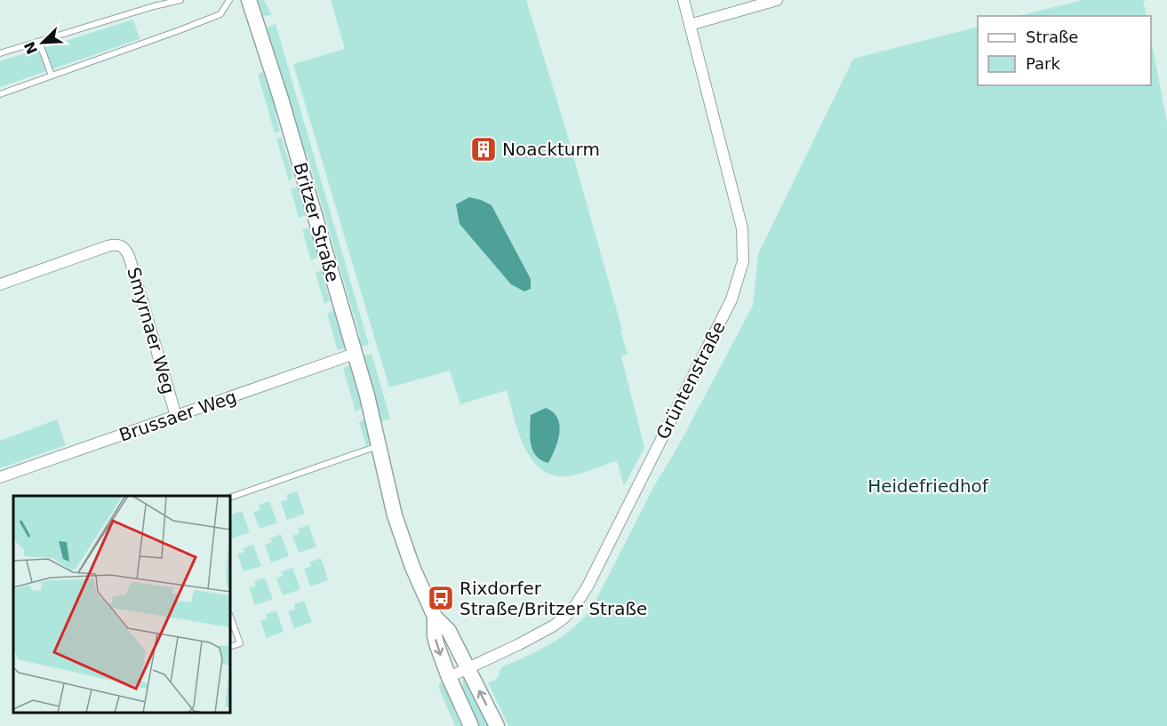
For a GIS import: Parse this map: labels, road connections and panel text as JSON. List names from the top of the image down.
{
  "streets": {
    "main road": ["Britzer Straße"],
    "street": ["Smyrnaer Weg", "Grüntenstraße", "Brussaer Weg"]
  },
  "crossings": [
    ["Britzer Straße", "Grüntenstraße"],
    ["Britzer Straße", "Brussaer Weg"],
    ["Smyrnaer Weg", "Brussaer Weg"]
  ],
  "parks": ["Heidefriedhof"],
  "places": {
    "building": ["Noackturm"],
    "bus stop": ["Rixdorfer Straße/Britzer Straße"]
  },
  "legend": ["Straße", "Park"],
  "north": "bottom left"
}
